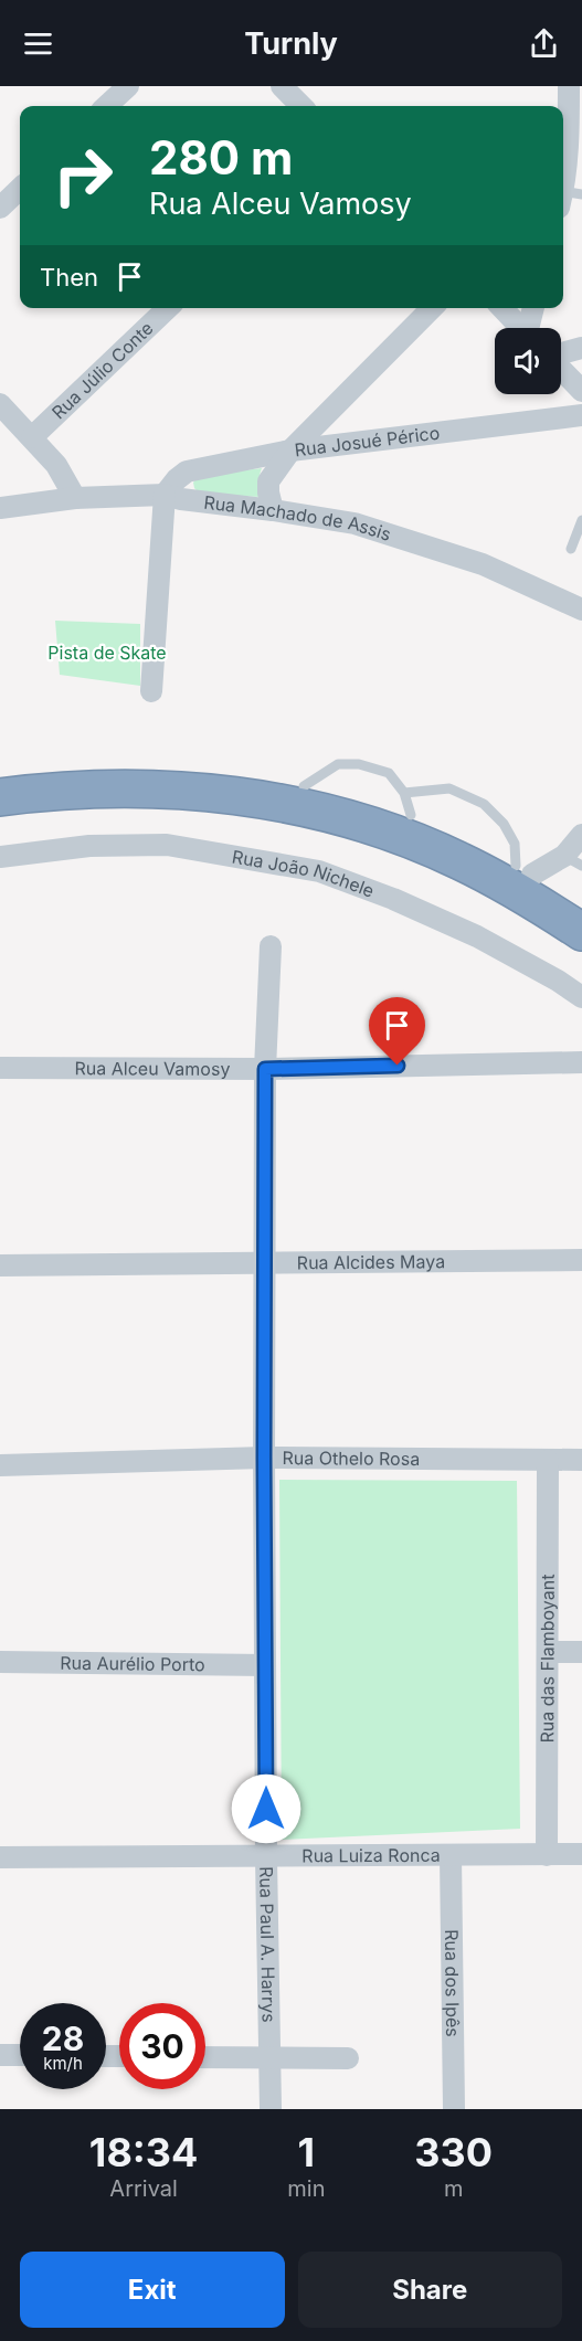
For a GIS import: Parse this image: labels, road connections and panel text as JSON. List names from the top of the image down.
{
  "streets": {
    "street": [
      "Rua Júlio Conte",
      "Rua Josué Périco",
      "Rua Machado de Assis",
      "Rua João Nichele",
      "Rua Alceu Vamosy",
      "Rua Alcides Maya",
      "Rua Othelo Rosa",
      "Rua das Flamboyant",
      "Rua Aurélio Porto",
      "Rua Luiza Ronca",
      "Rua Paul A. Harrys",
      "Rua dos Ipês"
    ]
  },
  "crossings": [
    ["Rua Josué Périco", "Rua Machado de Assis"],
    ["Rua Alceu Vamosy", "Rua Paul A. Harrys"],
    ["Rua Alcides Maya", "Rua Paul A. Harrys"],
    ["Rua Othelo Rosa", "Rua das Flamboyant"],
    ["Rua Othelo Rosa", "Rua Paul A. Harrys"],
    ["Rua das Flamboyant", "Rua Luiza Ronca"],
    ["Rua Aurélio Porto", "Rua Paul A. Harrys"],
    ["Rua Luiza Ronca", "Rua Paul A. Harrys"],
    ["Rua Luiza Ronca", "Rua dos Ipês"]
  ],
  "parks": ["Pista de Skate"],
  "page": {
    "header": "Turnly",
    "turn": ["280 m", "Rua Alceu Vamosy"],
    "then": "Then",
    "speed": "28 km/h",
    "limit": "30",
    "eta": [
      "18:34",
      "Arrival",
      "1",
      "min",
      "330",
      "m"
    ],
    "buttons": ["Exit", "Share"]
  }
}
